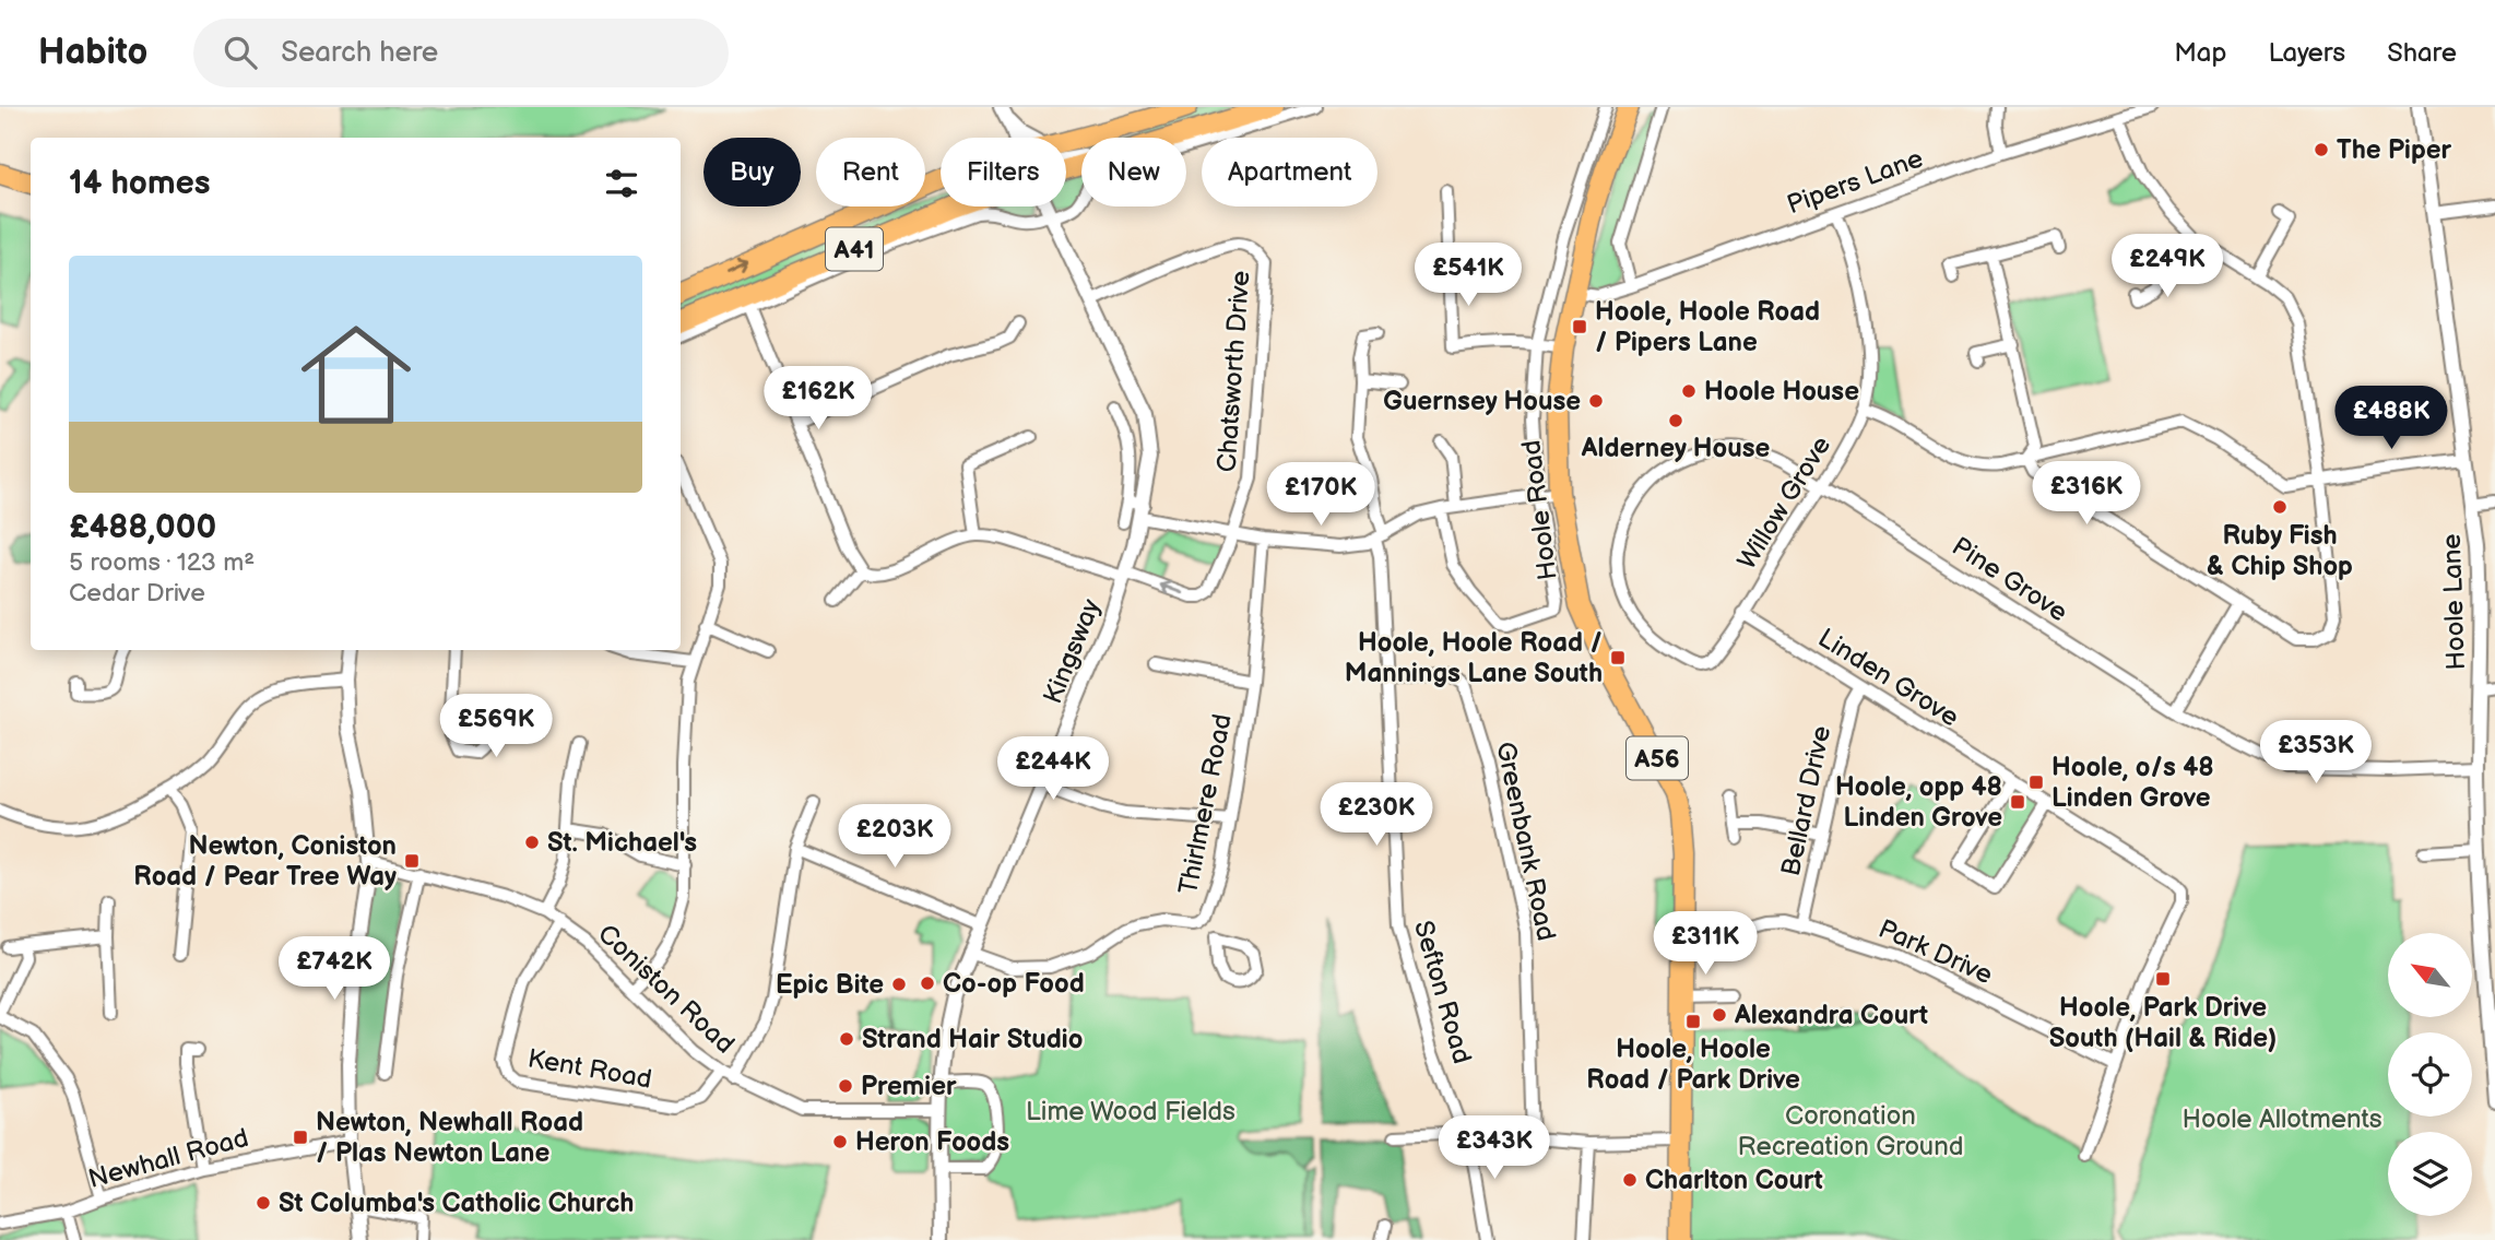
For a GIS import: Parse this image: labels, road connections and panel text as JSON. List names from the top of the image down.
{
  "streets": {
    "highway": ["A41", "Hoole Road", "A56"],
    "street": [
      "Pipers Lane",
      "Chatsworth Drive",
      "Willow Grove",
      "Pine Grove",
      "Hoole Lane",
      "Kingsway",
      "Linden Grove",
      "Bellard Drive",
      "Thirlmere Road",
      "Greenbank Road",
      "Park Drive",
      "Coniston Road",
      "Sefton Road",
      "Kent Road",
      "Newhall Road"
    ]
  },
  "crossings": [
    ["Pipers Lane", "Willow Grove"],
    ["Pipers Lane", "Hoole Road"],
    ["Chatsworth Drive", "Kingsway"],
    ["Willow Grove", "Pine Grove"],
    ["Willow Grove", "Linden Grove"],
    ["Hoole Road", "Park Drive"],
    ["Pine Grove", "Hoole Lane"],
    ["Kingsway", "Thirlmere Road"],
    ["Kingsway", "Coniston Road"],
    ["Linden Grove", "Bellard Drive"],
    ["Linden Grove", "Park Drive"],
    ["Bellard Drive", "Park Drive"],
    ["Greenbank Road", "Sefton Road"],
    ["Coniston Road", "Kent Road"]
  ],
  "parks": ["Lime Wood Fields", "Coronation Recreation Ground", "Hoole Allotments"],
  "places": {
    "other": [
      "The Piper",
      "Hoole House",
      "Guernsey House",
      "Alderney House",
      "Ruby Fish & Chip Shop",
      "St. Michael's",
      "Co-op Food",
      "Epic Bite",
      "Alexandra Court",
      "Strand Hair Studio",
      "Premier",
      "Heron Foods",
      "Charlton Court",
      "St Columba's Catholic Church"
    ],
    "transit": [
      "Hoole, Hoole Road / Pipers Lane",
      "Hoole, Hoole Road / Mannings Lane South",
      "Hoole, o/s 48 Linden Grove",
      "Hoole, opp 48 Linden Grove",
      "Newton, Coniston Road / Pear Tree Way",
      "Hoole, Park Drive South (Hail & Ride)",
      "Hoole, Hoole Road / Park Drive",
      "Newton, Newhall Road / Plas Newton Lane"
    ]
  },
  "north": "top left",
  "page": {
    "header": "Habito",
    "search": "Search here",
    "nav": ["Map", "Layers", "Share"],
    "chip": [
      "Buy",
      "Rent",
      "Filters",
      "New",
      "Apartment"
    ],
    "heading": "14 homes",
    "list": [
      {
        "name": "£488,000",
        "note": "5 rooms · 123 m² · Cedar Drive"
      }
    ],
    "price": [
      "£249K",
      "£541K",
      "£162K",
      "£488K",
      "£316K",
      "£170K",
      "£569K",
      "£353K",
      "£244K",
      "£230K",
      "£203K",
      "£311K",
      "£742K",
      "£343K"
    ]
  }
}
